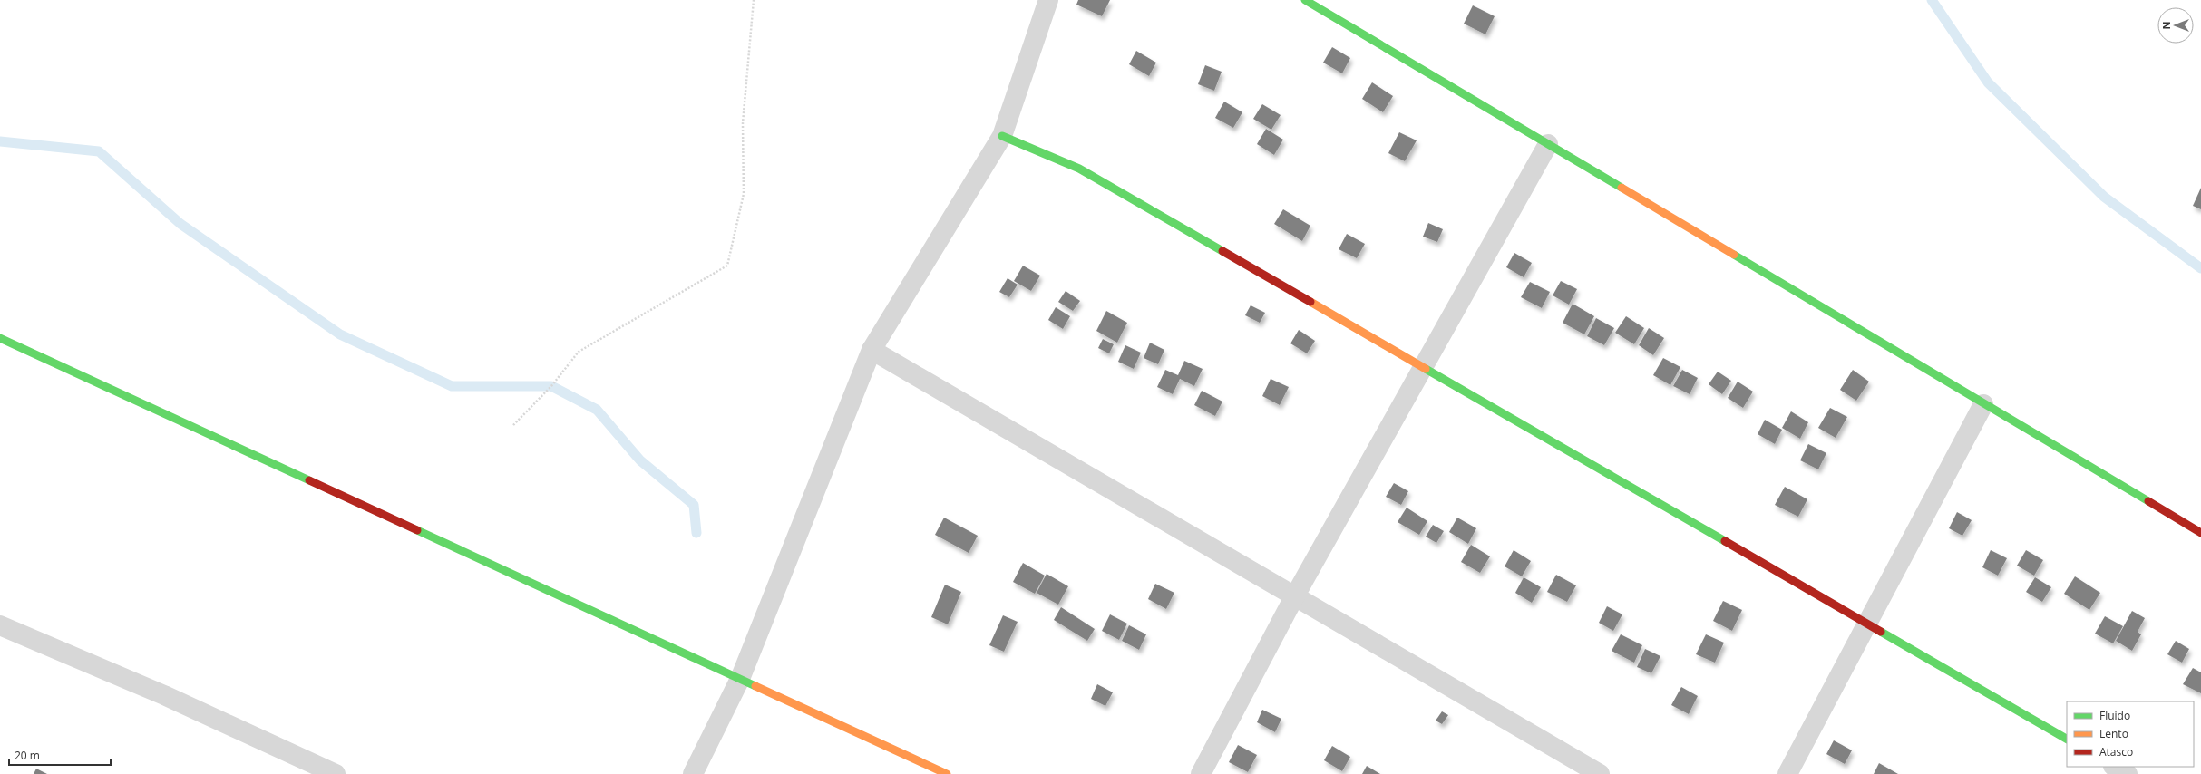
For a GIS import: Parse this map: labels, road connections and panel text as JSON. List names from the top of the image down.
{
  "legend": ["Fluido", "Lento", "Atasco"],
  "scale_bar": "20 m",
  "north": "left"
}
